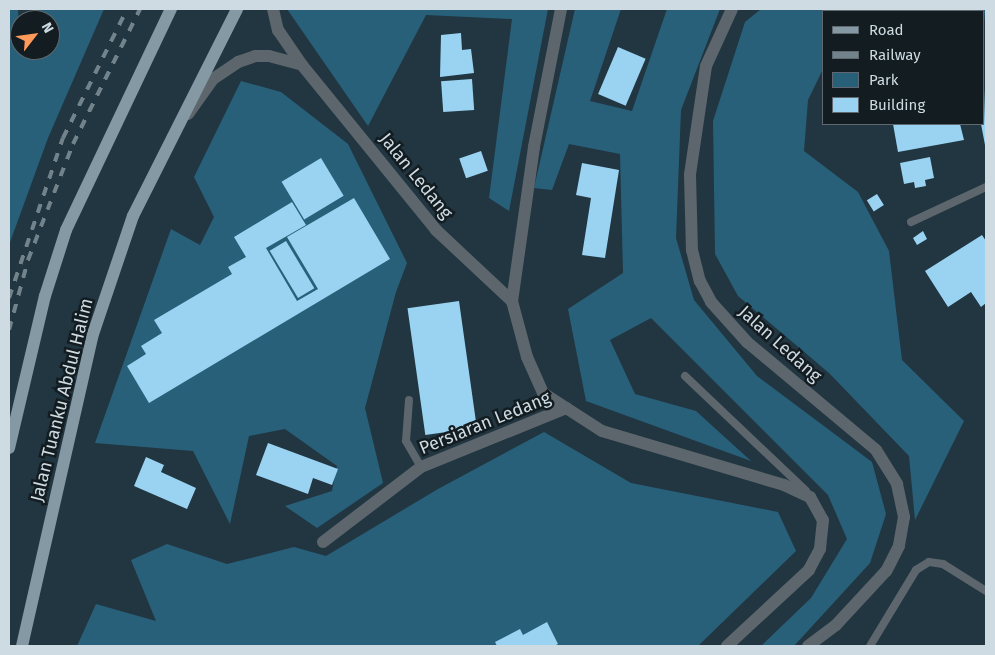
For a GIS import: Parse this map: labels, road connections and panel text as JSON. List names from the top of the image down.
{
  "streets": {
    "main road": ["Jalan Tuanku Abdul Halim"],
    "street": ["Jalan Ledang", "Persiaran Ledang"]
  },
  "legend": [
    "Road",
    "Railway",
    "Park",
    "Building"
  ],
  "north": "top right"
}
